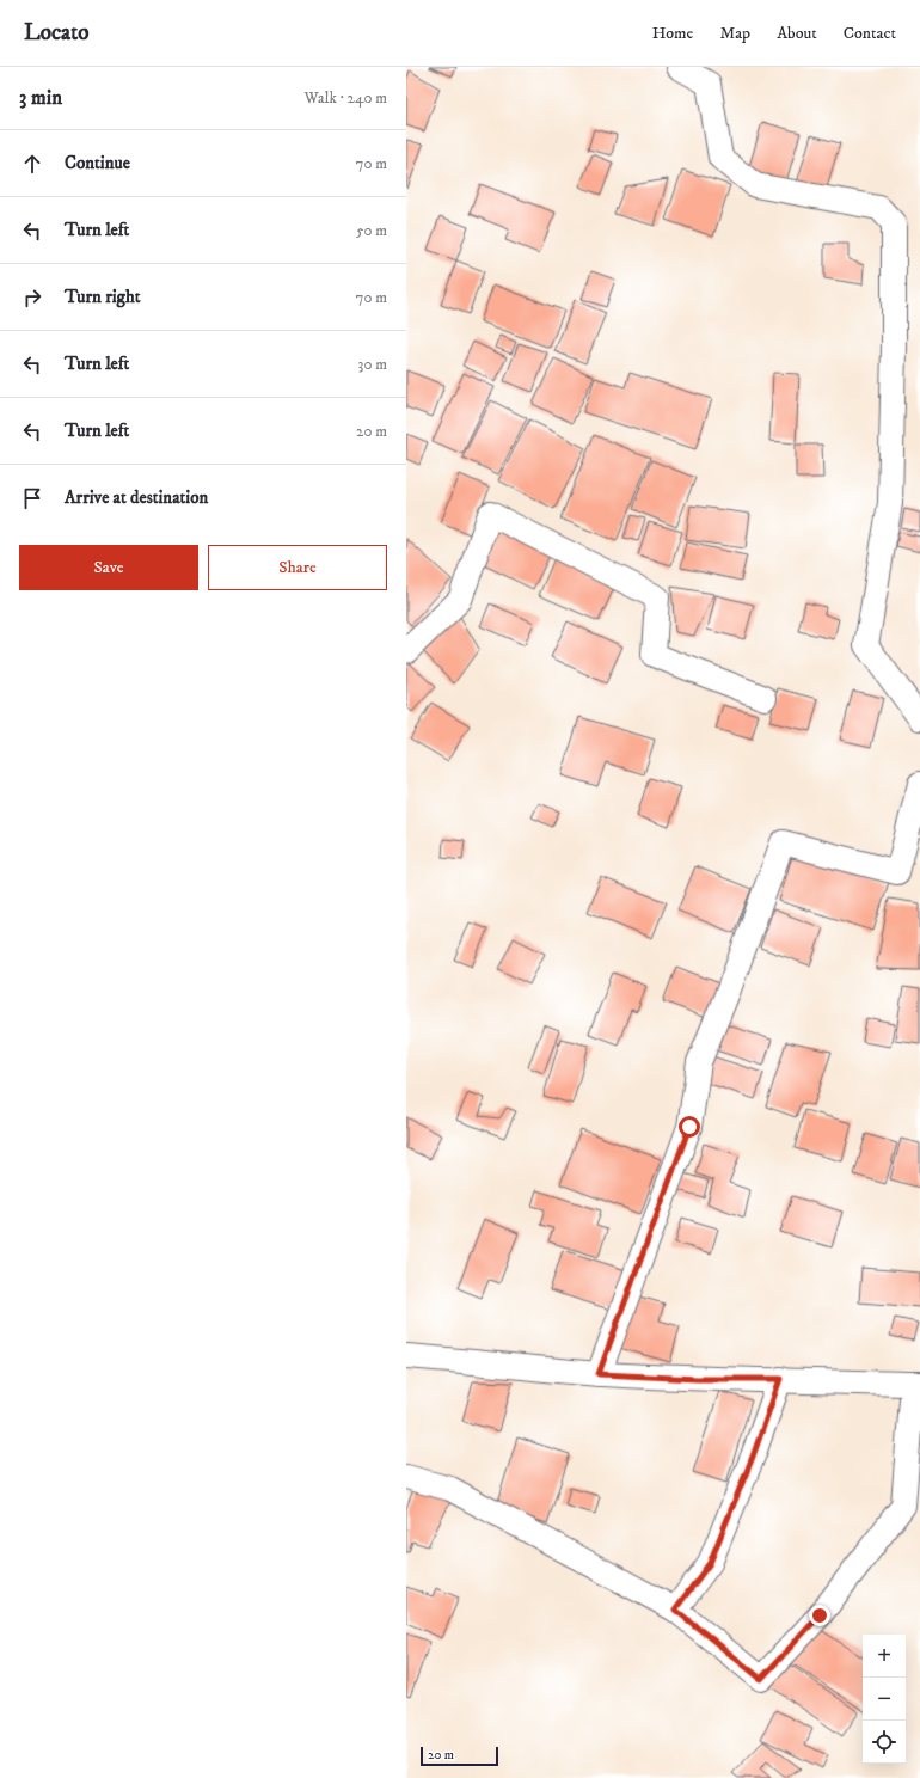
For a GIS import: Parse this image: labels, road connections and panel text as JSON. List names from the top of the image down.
{
  "scale_bar": "20 m",
  "page": {
    "header": "Locato",
    "nav": [
      "Home",
      "Map",
      "About",
      "Contact"
    ],
    "heading": ["3 min", "Walk · 240 m"],
    "list": [
      ["Continue", "70 m"],
      ["Turn left", "50 m"],
      ["Turn right", "70 m"],
      ["Turn left", "30 m"],
      ["Turn left", "20 m"],
      "Arrive at destination"
    ],
    "buttons": ["Save", "Share"],
    "map_buttons": ["+", "−"],
    "scale": "20 m"
  }
}
